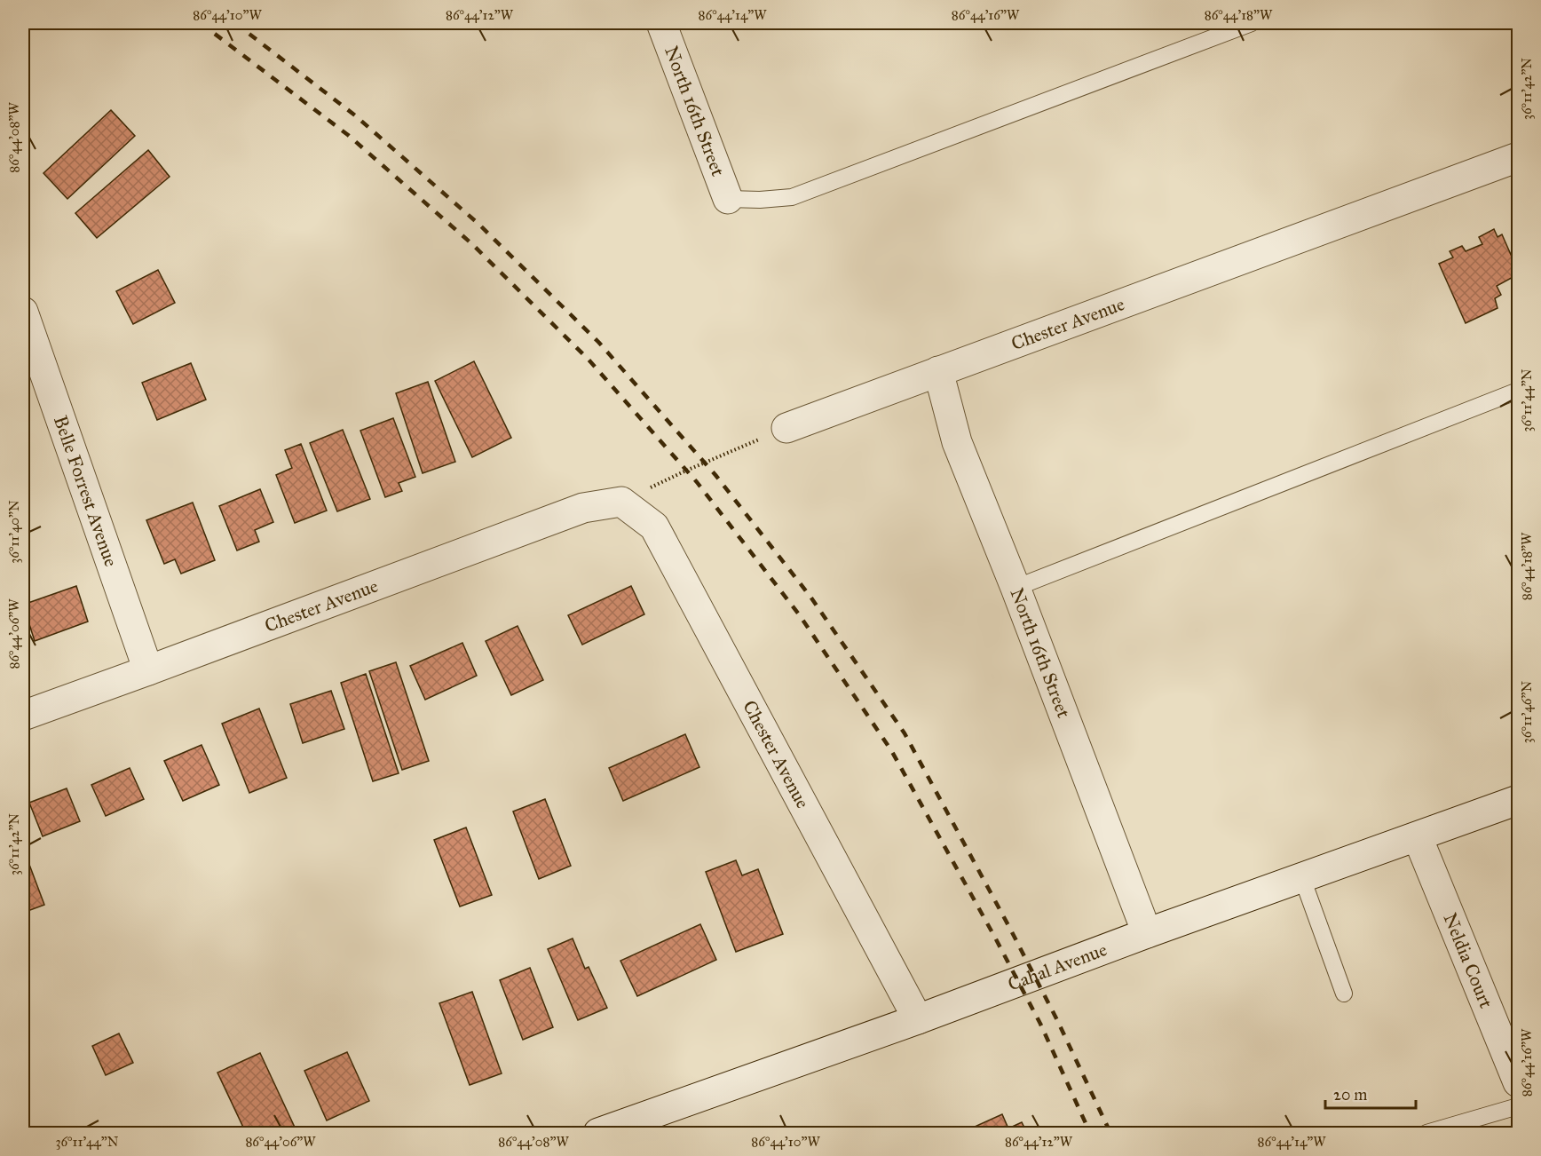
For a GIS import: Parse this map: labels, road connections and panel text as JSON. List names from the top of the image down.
{
  "streets": {
    "street": [
      "North 16th Street",
      "Chester Avenue",
      "Belle Forrest Avenue",
      "Neldia Court",
      "Cahal Avenue"
    ]
  },
  "crossings": [
    ["North 16th Street", "Chester Avenue"],
    ["North 16th Street", "Cahal Avenue"],
    ["Chester Avenue", "Belle Forrest Avenue"],
    ["Chester Avenue", "Cahal Avenue"],
    ["Neldia Court", "Cahal Avenue"]
  ],
  "scale_bar": "20 m",
  "coordinates": [
    "86°44'10\"W",
    "86°44'12\"W",
    "86°44'14\"W",
    "86°44'16\"W",
    "86°44'18\"W",
    "36°11'42\"N",
    "86°44'08\"W",
    "36°11'44\"N",
    "36°11'40\"N",
    "86°44'06\"W",
    "36°11'46\"N"
  ]
}
